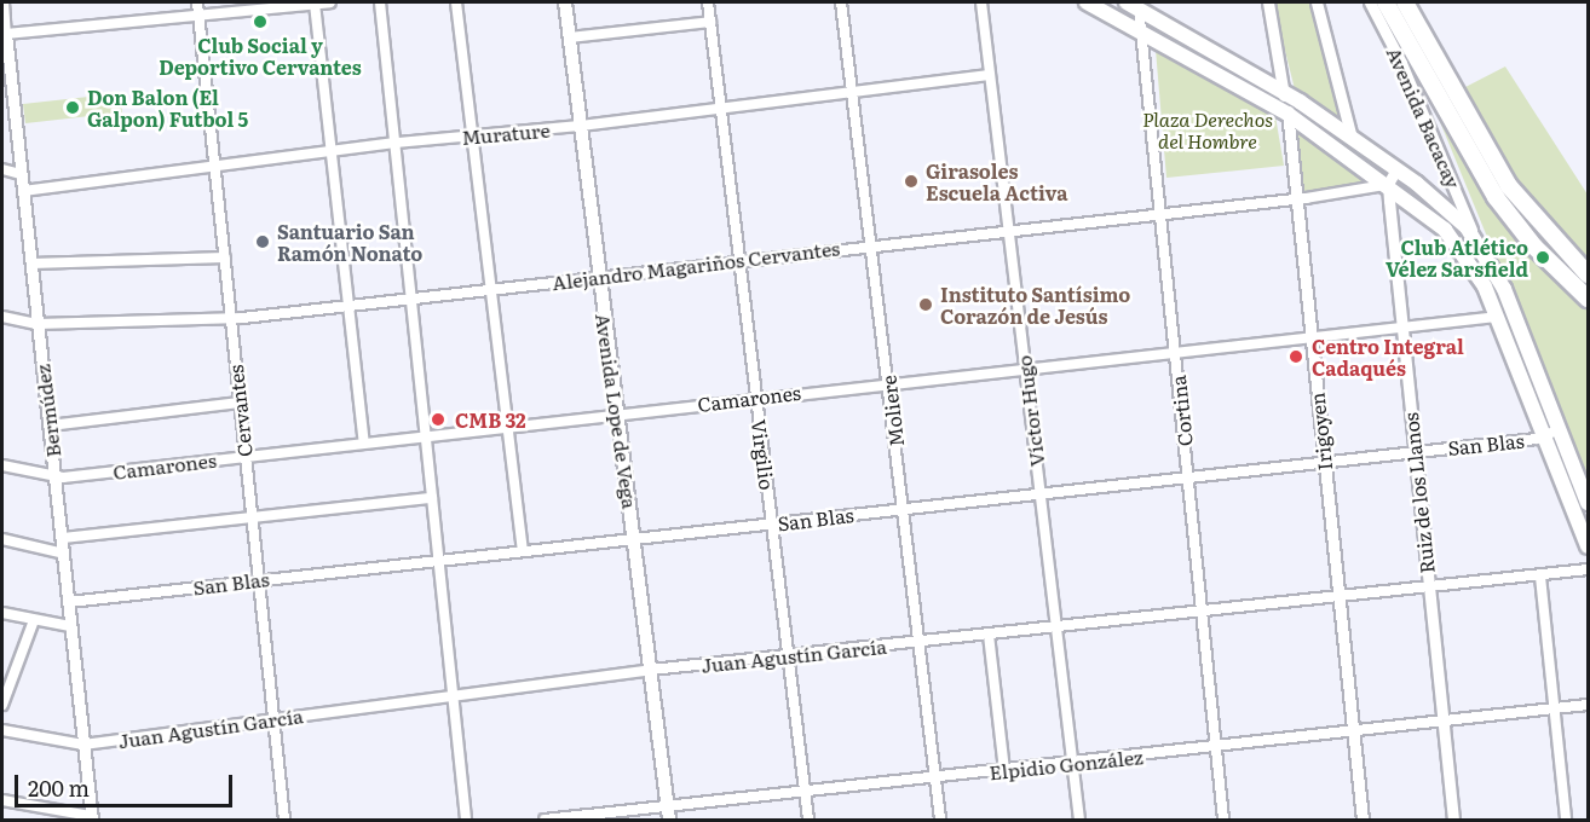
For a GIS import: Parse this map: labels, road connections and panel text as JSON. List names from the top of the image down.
{
  "streets": {
    "main road": ["Avenida Lope de Vega"],
    "street": [
      "Avenida Bacacay",
      "Murature",
      "Alejandro Magariños Cervantes",
      "Camarones",
      "Bermúdez",
      "Cervantes",
      "Moliere",
      "Víctor Hugo",
      "Cortina",
      "Irigoyen",
      "San Blas",
      "Virgilio",
      "Ruiz de los Llanos",
      "Juan Agustín García",
      "Elpidio González"
    ]
  },
  "crossings": [
    ["Murature", "Bermúdez"],
    ["Murature", "Cervantes"],
    ["Murature", "Avenida Lope de Vega"],
    ["Murature", "Moliere"],
    ["Murature", "Víctor Hugo"],
    ["Murature", "Virgilio"],
    ["Alejandro Magariños Cervantes", "Bermúdez"],
    ["Alejandro Magariños Cervantes", "Cervantes"],
    ["Alejandro Magariños Cervantes", "Avenida Lope de Vega"],
    ["Alejandro Magariños Cervantes", "Moliere"],
    ["Alejandro Magariños Cervantes", "Víctor Hugo"],
    ["Alejandro Magariños Cervantes", "Cortina"],
    ["Alejandro Magariños Cervantes", "Irigoyen"],
    ["Alejandro Magariños Cervantes", "Virgilio"],
    ["Alejandro Magariños Cervantes", "Ruiz de los Llanos"],
    ["Camarones", "Bermúdez"],
    ["Camarones", "Cervantes"],
    ["Camarones", "Avenida Lope de Vega"],
    ["Camarones", "Moliere"],
    ["Camarones", "Víctor Hugo"],
    ["Camarones", "Cortina"],
    ["Camarones", "Irigoyen"],
    ["Camarones", "Virgilio"],
    ["Camarones", "Ruiz de los Llanos"],
    ["Bermúdez", "San Blas"],
    ["Bermúdez", "Juan Agustín García"],
    ["Cervantes", "San Blas"],
    ["Cervantes", "Juan Agustín García"],
    ["Avenida Lope de Vega", "San Blas"],
    ["Avenida Lope de Vega", "Juan Agustín García"],
    ["Avenida Lope de Vega", "Elpidio González"],
    ["Moliere", "San Blas"],
    ["Moliere", "Juan Agustín García"],
    ["Moliere", "Elpidio González"],
    ["Víctor Hugo", "San Blas"],
    ["Víctor Hugo", "Juan Agustín García"],
    ["Víctor Hugo", "Elpidio González"],
    ["Cortina", "San Blas"],
    ["Cortina", "Juan Agustín García"],
    ["Cortina", "Elpidio González"],
    ["Irigoyen", "San Blas"],
    ["Irigoyen", "Juan Agustín García"],
    ["Irigoyen", "Elpidio González"],
    ["San Blas", "Virgilio"],
    ["San Blas", "Ruiz de los Llanos"],
    ["Virgilio", "Juan Agustín García"],
    ["Virgilio", "Elpidio González"],
    ["Ruiz de los Llanos", "Juan Agustín García"],
    ["Ruiz de los Llanos", "Elpidio González"]
  ],
  "parks": ["Plaza Derechos del Hombre"],
  "places": [
    "Club Social y Deportivo Cervantes",
    "Don Balon (El Galpon) Futbol 5",
    "Girasoles Escuela Activa",
    "Santuario San Ramón Nonato",
    "Club Atlético Vélez Sarsfield",
    "Instituto Santísimo Corazón de Jesús",
    "Centro Integral Cadaqués",
    "CMB 32"
  ],
  "scale_bar": "200 m"
}
